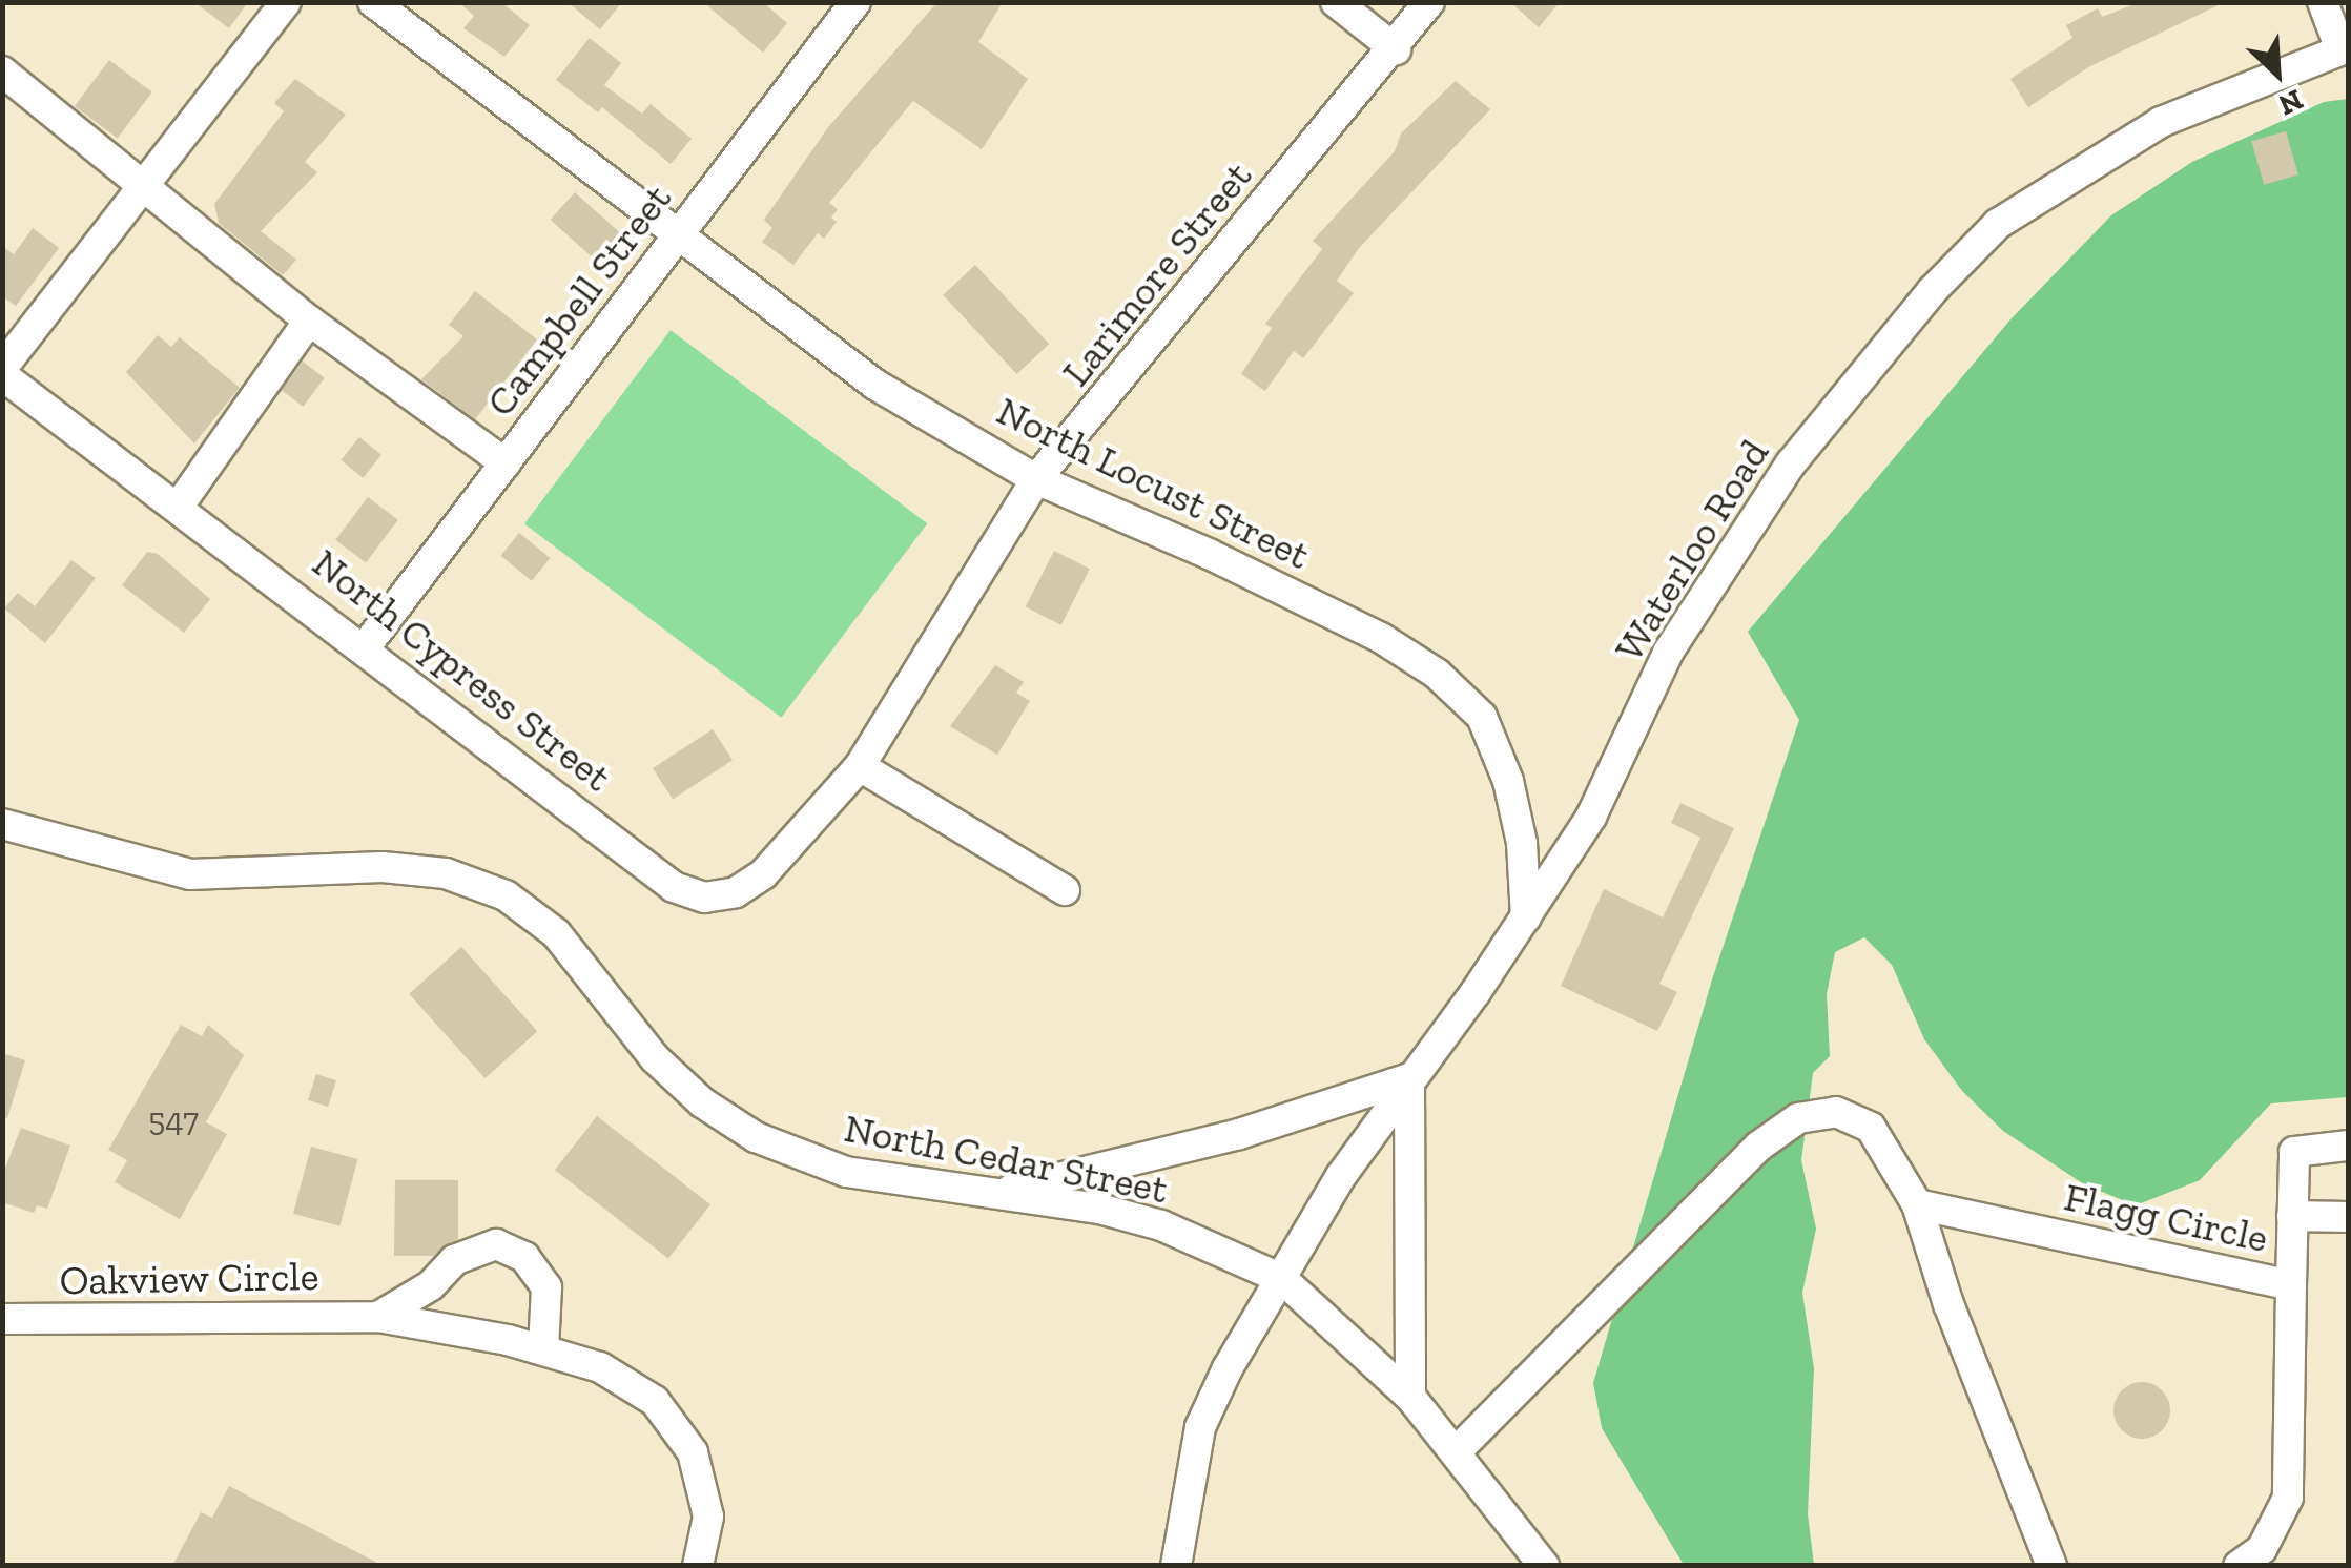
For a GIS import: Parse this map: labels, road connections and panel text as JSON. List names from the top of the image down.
{
  "streets": {
    "street": [
      "Larimore Street",
      "Campbell Street",
      "North Locust Street",
      "Waterloo Road",
      "North Cypress Street",
      "North Cedar Street",
      "Flagg Circle",
      "Oakview Circle"
    ]
  },
  "crossings": [
    ["Larimore Street", "North Locust Street"],
    ["Larimore Street", "North Cypress Street"],
    ["Campbell Street", "North Locust Street"],
    ["Campbell Street", "North Cypress Street"],
    ["North Locust Street", "Waterloo Road"],
    ["Waterloo Road", "North Cedar Street"]
  ],
  "house_numbers": ["547"],
  "north": "bottom right"
}
